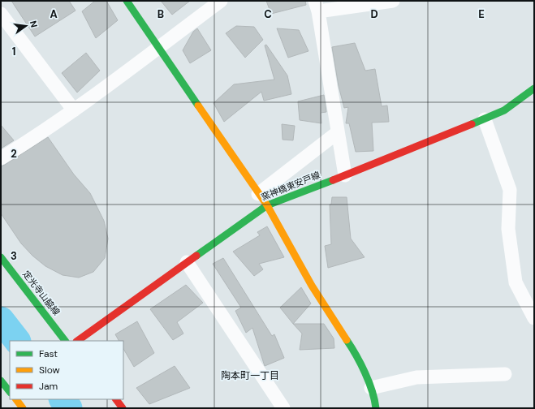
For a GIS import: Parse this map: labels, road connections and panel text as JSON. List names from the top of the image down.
{
  "streets": {
    "street": ["窯神橋東安戸線", "定光寺山脇線"]
  },
  "districts": ["陶本町一丁目"],
  "legend": ["Fast", "Slow", "Jam"],
  "north": "right",
  "grid": {
    "columns": [
      "A",
      "B",
      "C",
      "D",
      "E"
    ],
    "rows": ["1", "2", "3"]
  }
}
